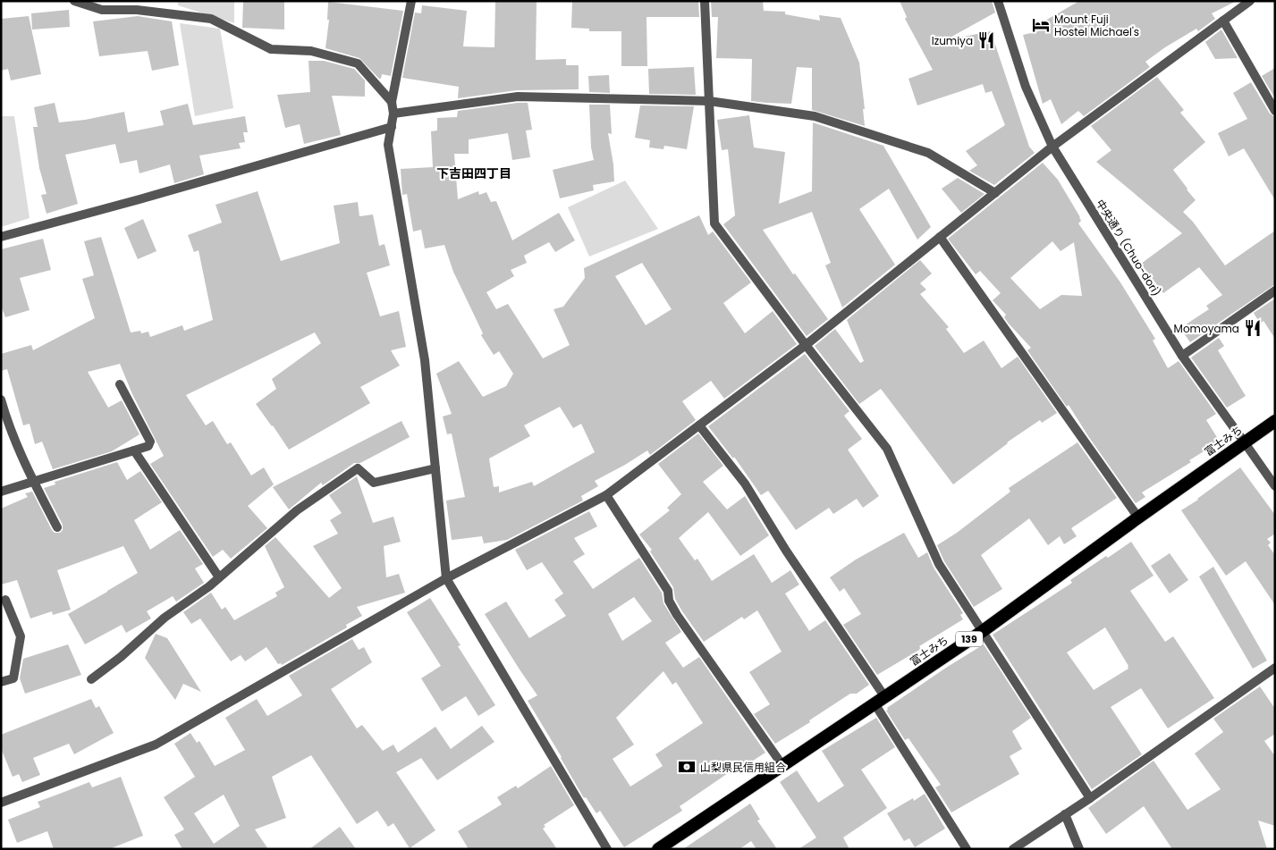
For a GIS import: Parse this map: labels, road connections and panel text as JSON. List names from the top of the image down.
{
  "streets": {
    "highway": ["富士みち", "139"],
    "street": ["中央通り (Chuo-dori)"]
  },
  "crossings": [
    ["中央通り (Chuo-dori)", "富士みち"]
  ],
  "districts": ["下吉田四丁目"],
  "places": {
    "hotel": ["Mount Fuji Hostel Michael's"],
    "restaurant": ["Izumiya", "Momoyama"],
    "bank": ["山梨県民信用組合"]
  }
}
